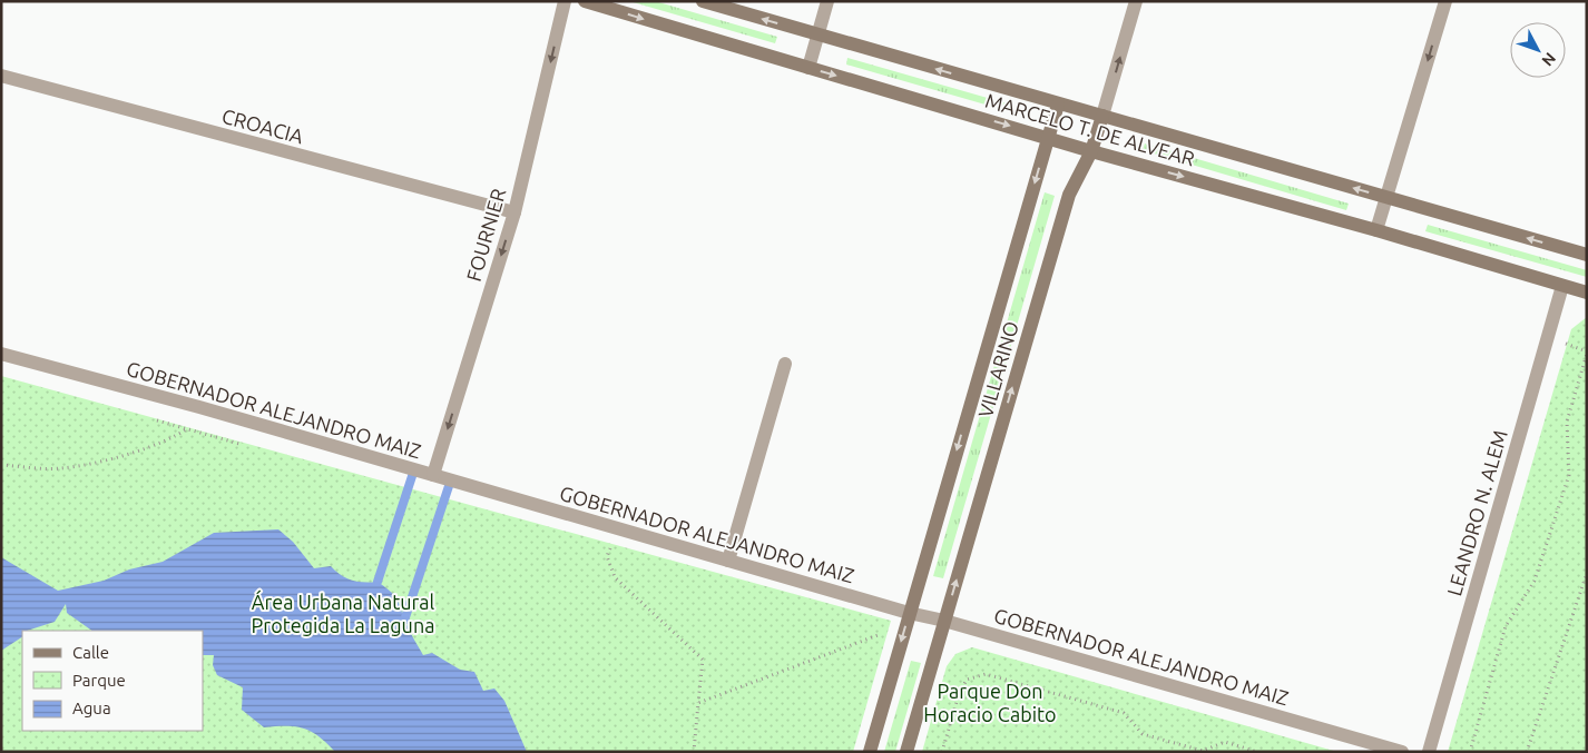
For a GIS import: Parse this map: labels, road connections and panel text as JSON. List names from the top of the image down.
{
  "streets": {
    "street": [
      "CROACIA",
      "MARCELO T. DE ALVEAR",
      "FOURNIER",
      "VILLARINO",
      "GOBERNADOR ALEJANDRO MAIZ",
      "LEANDRO N. ALEM"
    ]
  },
  "crossings": [
    ["CROACIA", "FOURNIER"],
    ["MARCELO T. DE ALVEAR", "VILLARINO"],
    ["MARCELO T. DE ALVEAR", "LEANDRO N. ALEM"],
    ["FOURNIER", "GOBERNADOR ALEJANDRO MAIZ"],
    ["VILLARINO", "GOBERNADOR ALEJANDRO MAIZ"]
  ],
  "one_way": ["FOURNIER"],
  "parks": ["Área Urbana Natural Protegida La Laguna", "Parque Don Horacio Cabito"],
  "legend": ["Calle", "Parque", "Agua"],
  "north": "bottom right"
}
